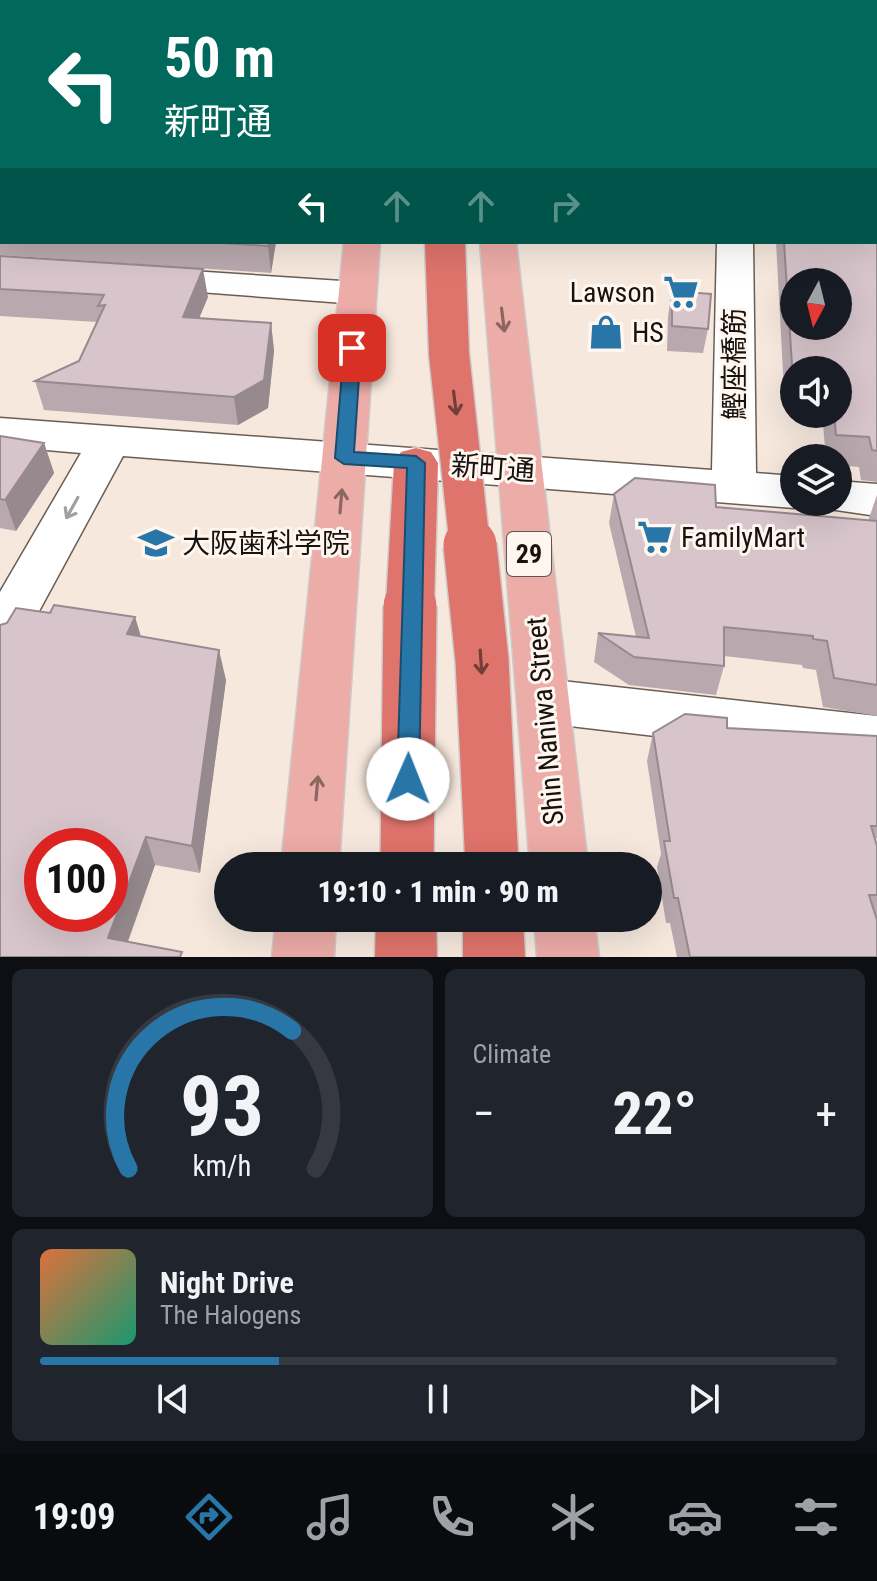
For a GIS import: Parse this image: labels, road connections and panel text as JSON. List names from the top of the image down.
{
  "streets": {
    "main road": ["29", "Shin Naniwa Street"],
    "street": ["鰹座橋筋", "新町通"]
  },
  "crossings": [
    ["鰹座橋筋", "新町通"],
    ["新町通", "Shin Naniwa Street"]
  ],
  "places": {
    "supermarket": ["Lawson", "FamilyMart"],
    "shop": ["HS"],
    "school or university": ["大阪歯科学院"]
  },
  "north": "bottom",
  "page": {
    "turn": ["50 m", "新町通"],
    "limit": "100",
    "trip": "19:10 · 1 min · 90 m",
    "tile": "Climate",
    "heat": ["−", "22°", "+"],
    "song": ["Night Drive", "The Halogens"],
    "tabs": "19:09",
    "gauge": ["93", "km/h"]
  }
}
